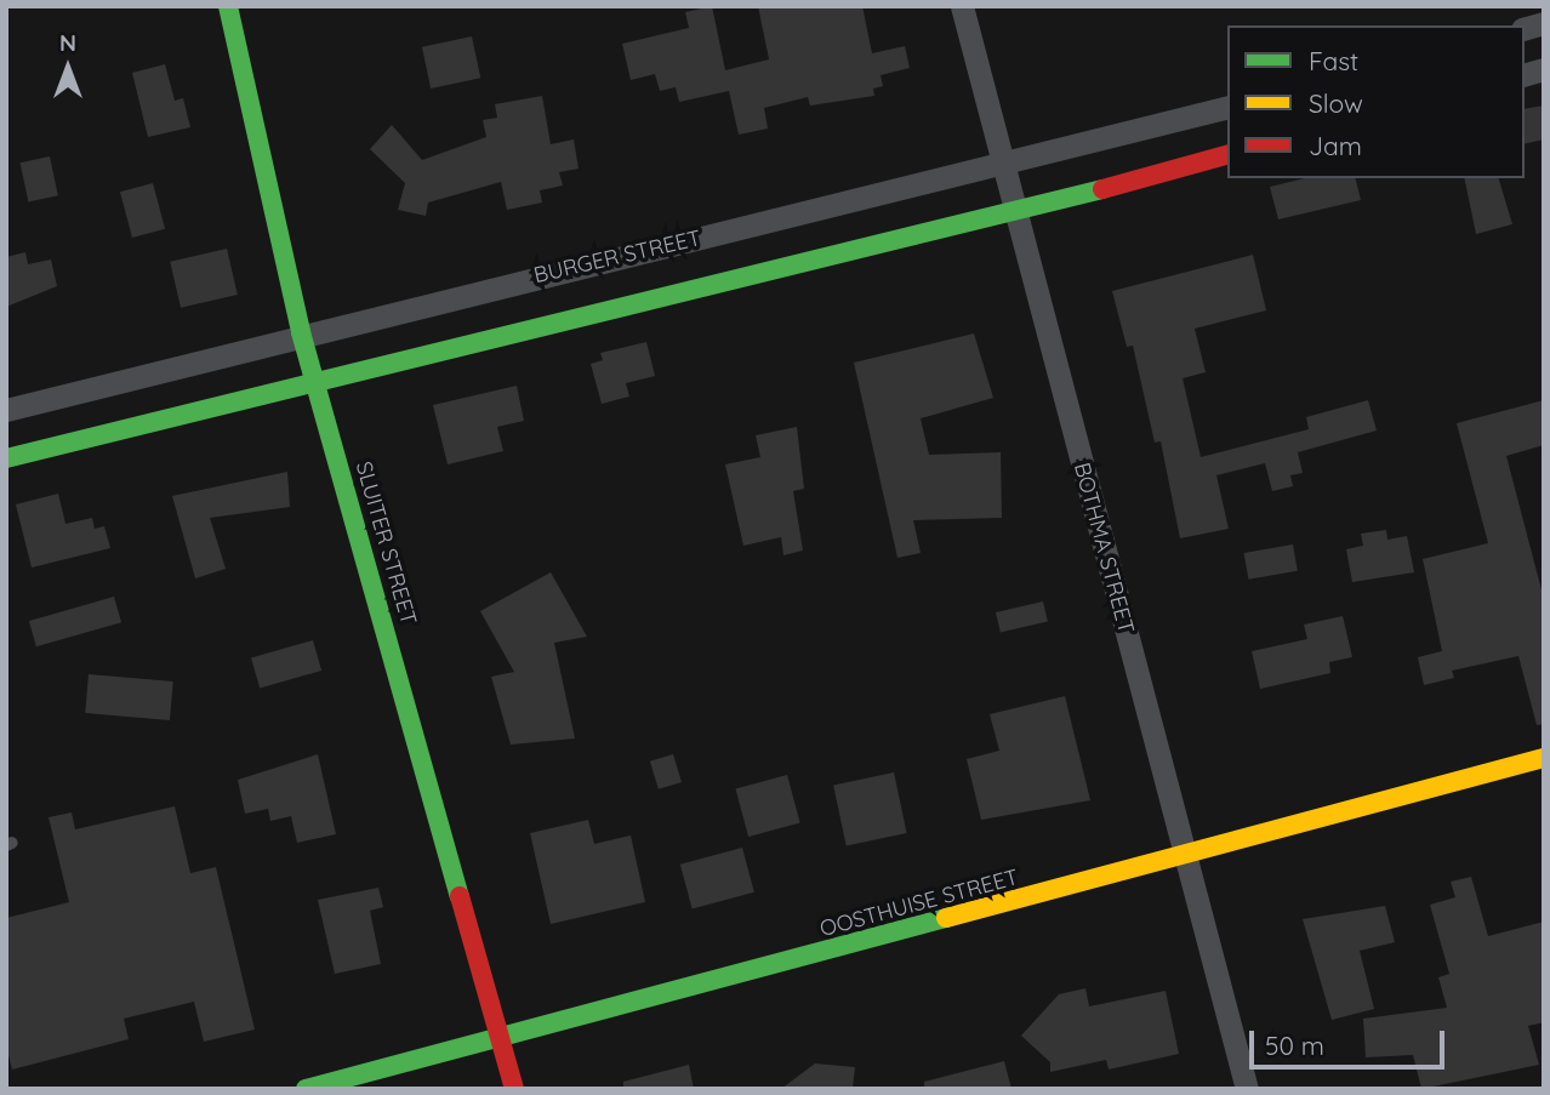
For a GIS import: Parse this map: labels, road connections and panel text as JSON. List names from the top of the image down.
{
  "streets": {
    "street": [
      "BURGER STREET",
      "SLUITER STREET",
      "BOTHMA STREET",
      "OOSTHUISE STREET"
    ]
  },
  "crossings": [
    ["BURGER STREET", "SLUITER STREET"],
    ["BURGER STREET", "BOTHMA STREET"],
    ["SLUITER STREET", "OOSTHUISE STREET"],
    ["BOTHMA STREET", "OOSTHUISE STREET"]
  ],
  "legend": ["Fast", "Slow", "Jam"],
  "scale_bar": "50 m",
  "north": "top"
}
